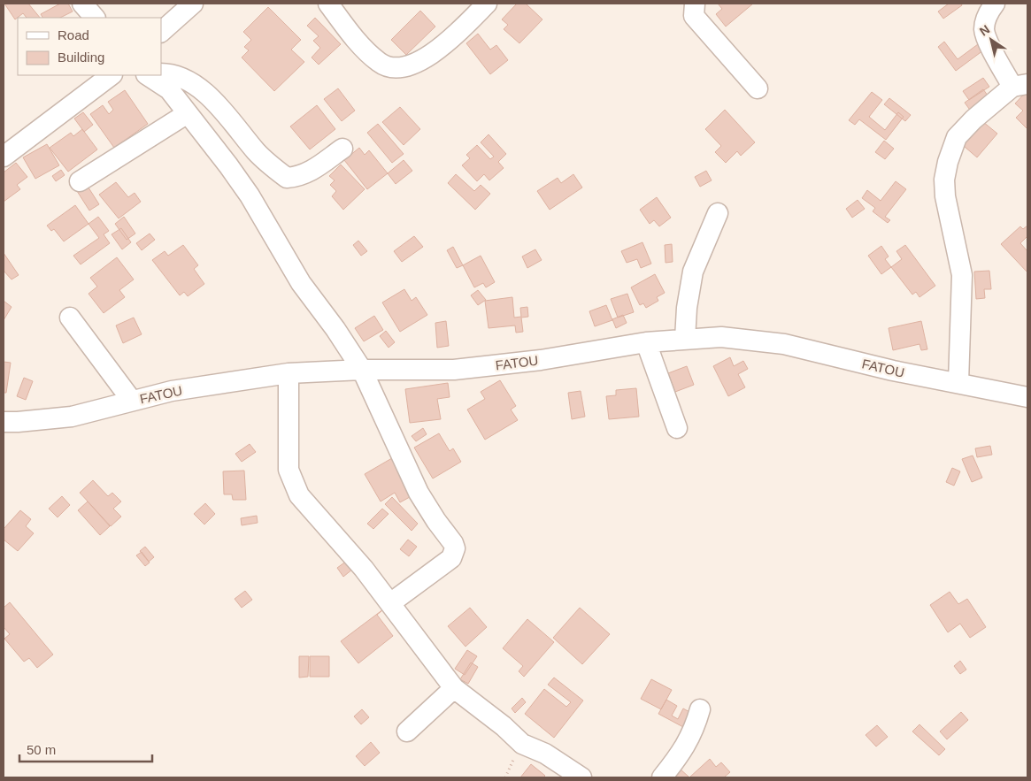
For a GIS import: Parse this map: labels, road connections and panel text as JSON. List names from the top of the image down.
{
  "streets": {
    "street": ["FATOU"]
  },
  "legend": ["Road", "Building"],
  "scale_bar": "50 m",
  "north": "top left"
}
